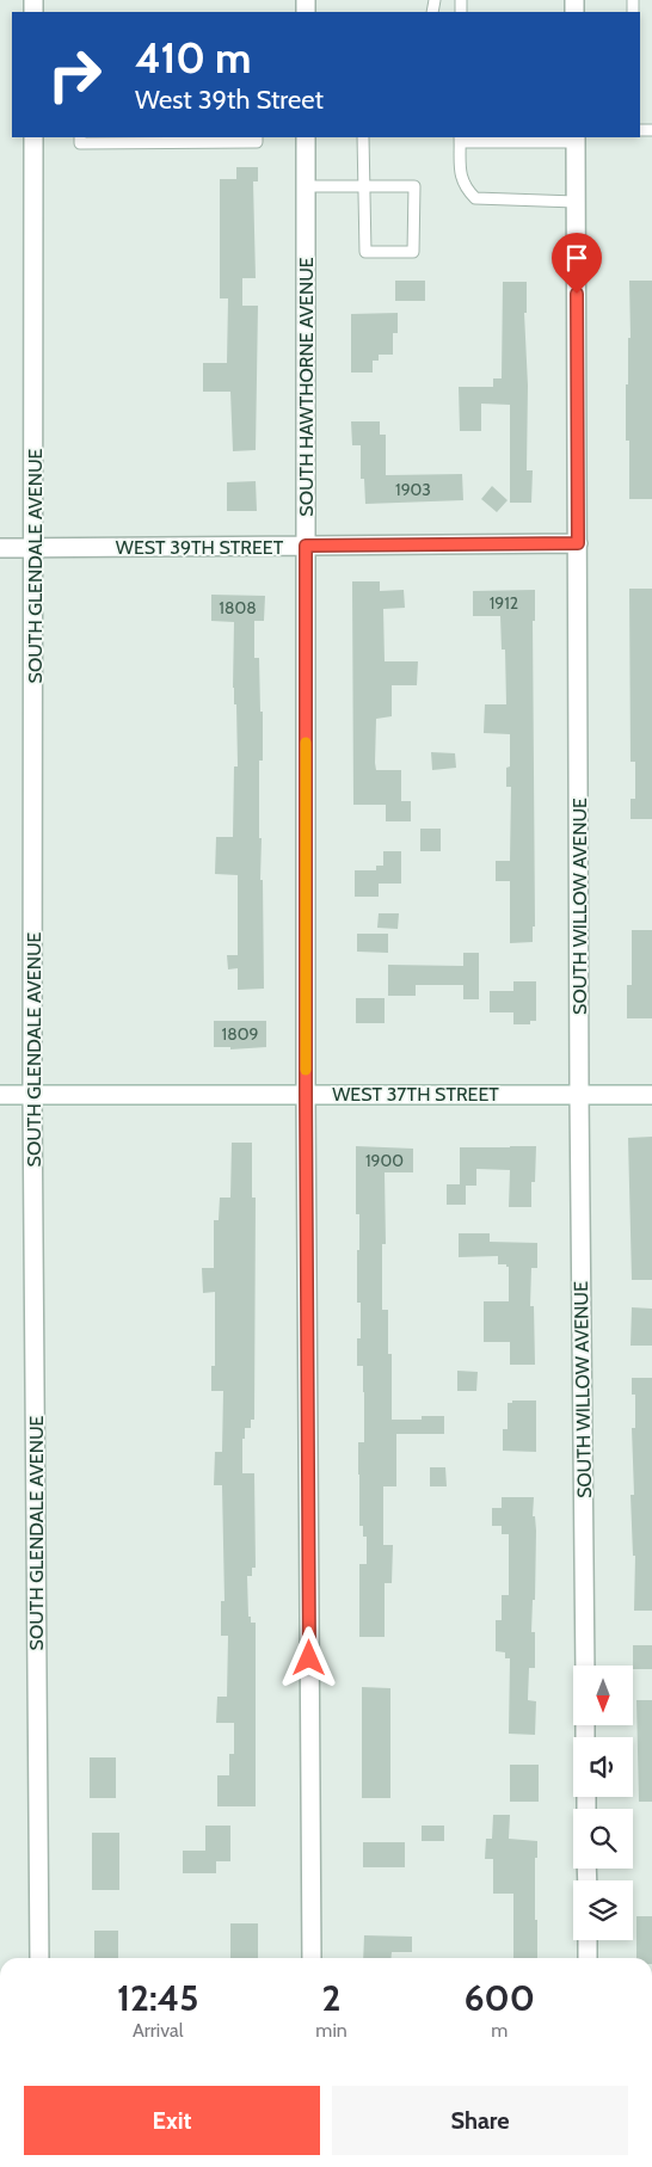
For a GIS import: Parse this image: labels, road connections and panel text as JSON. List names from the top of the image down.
{
  "streets": {
    "street": [
      "SOUTH HAWTHORNE AVENUE",
      "WEST 39TH STREET",
      "SOUTH GLENDALE AVENUE",
      "SOUTH WILLOW AVENUE",
      "WEST 37TH STREET"
    ]
  },
  "crossings": [
    ["SOUTH HAWTHORNE AVENUE", "WEST 39TH STREET"],
    ["SOUTH HAWTHORNE AVENUE", "WEST 37TH STREET"],
    ["WEST 39TH STREET", "SOUTH GLENDALE AVENUE"],
    ["WEST 39TH STREET", "SOUTH WILLOW AVENUE"],
    ["SOUTH GLENDALE AVENUE", "WEST 37TH STREET"],
    ["SOUTH WILLOW AVENUE", "WEST 37TH STREET"]
  ],
  "house_numbers": [
    "1903",
    "1912",
    "1808",
    "1809",
    "1900"
  ],
  "north": "bottom",
  "page": {
    "turn": ["410 m", "West 39th Street"],
    "eta": [
      "12:45",
      "Arrival",
      "2",
      "min",
      "600",
      "m"
    ],
    "buttons": ["Exit", "Share"]
  }
}
